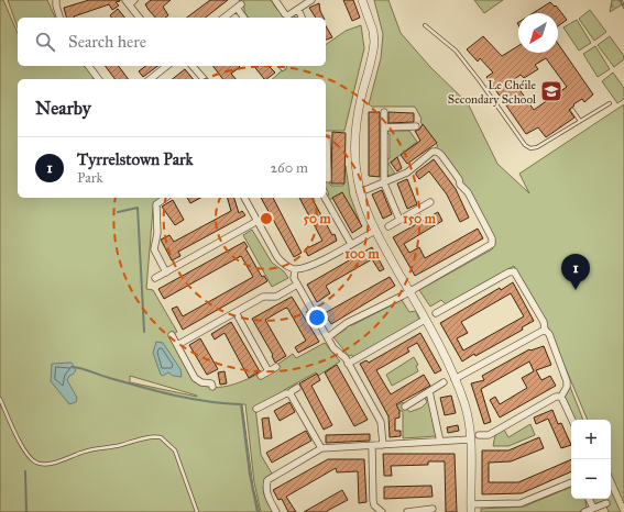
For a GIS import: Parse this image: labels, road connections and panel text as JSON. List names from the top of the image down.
{
  "places": {
    "school or university": ["Le Chéile Secondary School"]
  },
  "north": "bottom left",
  "page": {
    "search": "Search here",
    "heading": "Nearby",
    "list": [
      {
        "mark": "1",
        "name": "Tyrrelstown Park",
        "note": "Park",
        "value": "260 m"
      }
    ],
    "pins": "1",
    "map_buttons": ["+", "−"]
  },
  "rings": ["50 m", "150 m", "100 m"]
}
